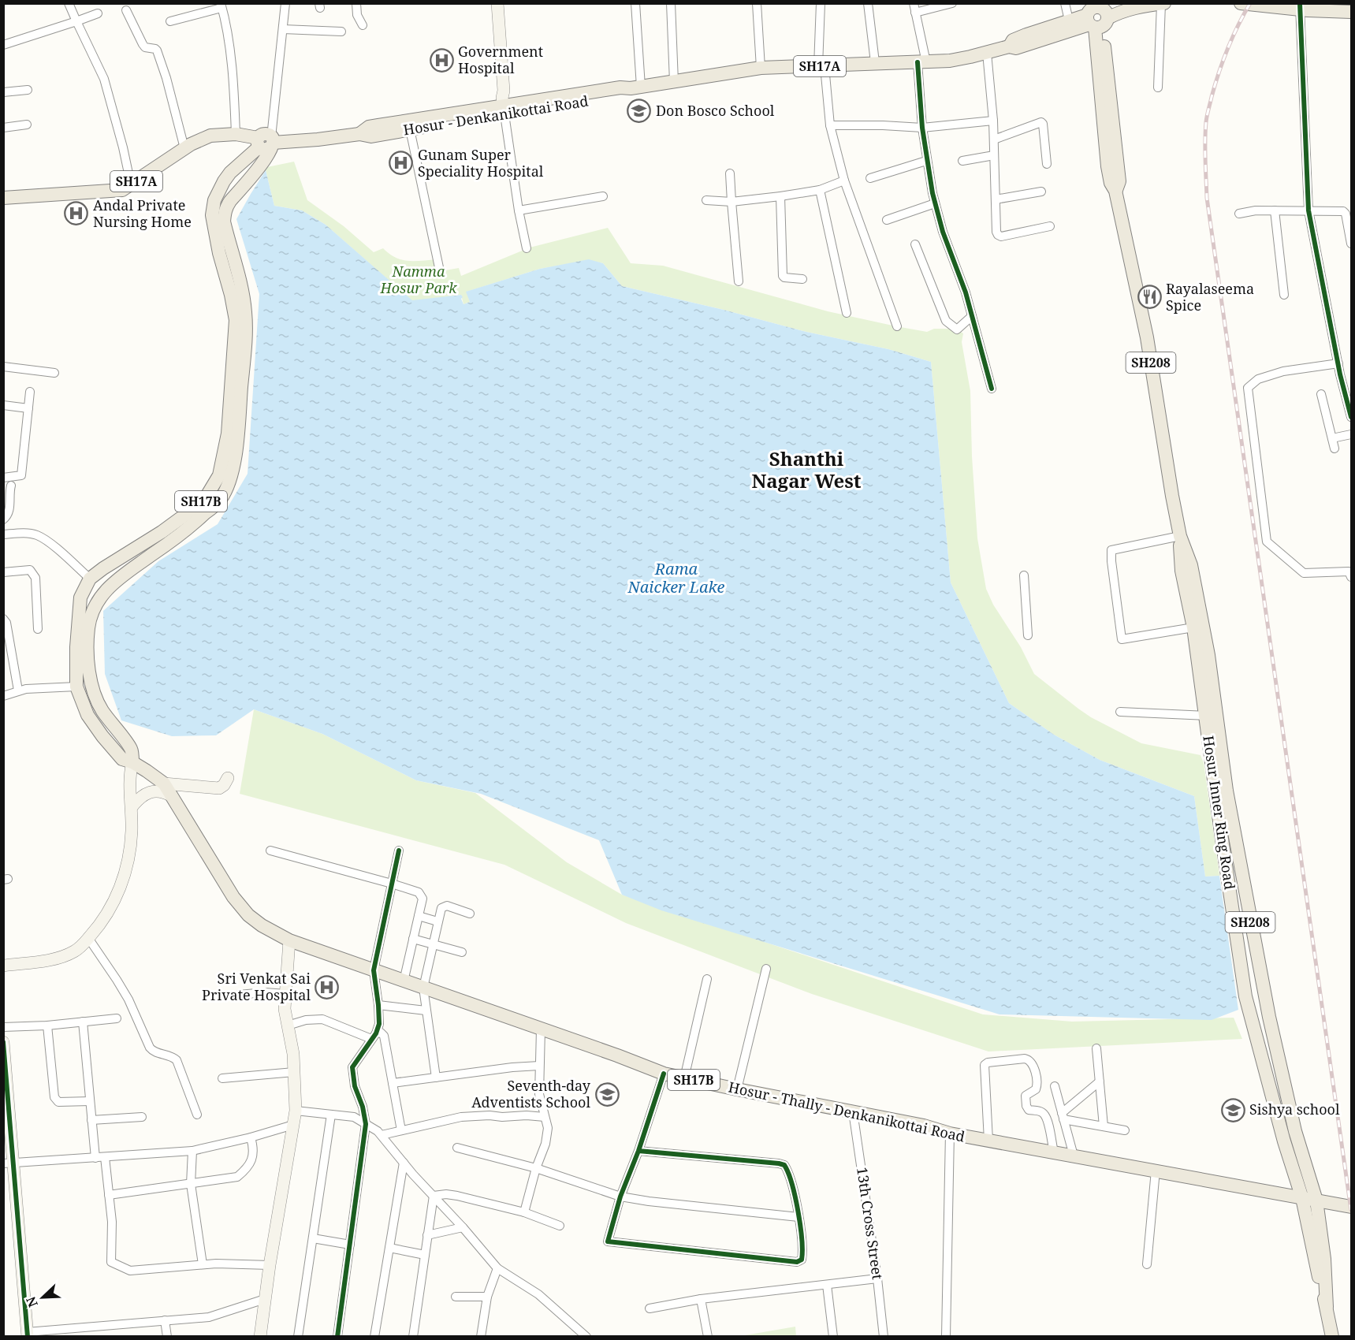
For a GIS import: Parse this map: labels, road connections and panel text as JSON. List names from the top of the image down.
{
  "streets": {
    "main road": [
      "SH17A",
      "Hosur - Denkanikottai Road",
      "SH208",
      "SH17B",
      "Hosur Inner Ring Road",
      "Hosur - Thally - Denkanikottai Road"
    ],
    "street": ["13th Cross Street"]
  },
  "crossings": [
    ["Hosur - Denkanikottai Road", "SH17B"],
    ["Hosur - Denkanikottai Road", "Hosur Inner Ring Road"],
    ["Hosur - Denkanikottai Road", "Hosur - Thally - Denkanikottai Road"],
    ["SH17B", "Hosur - Thally - Denkanikottai Road"],
    ["Hosur Inner Ring Road", "Hosur - Thally - Denkanikottai Road"],
    ["Hosur - Thally - Denkanikottai Road", "13th Cross Street"]
  ],
  "districts": ["Shanthi Nagar West"],
  "water": ["Rama Naicker Lake"],
  "parks": ["Namma Hosur Park"],
  "places": {
    "hospital": [
      "Government Hospital",
      "Gunam Super Speciality Hospital",
      "Andal Private Nursing Home",
      "Sri Venkat Sai Private Hospital"
    ],
    "school or university": ["Don Bosco School", "Seventh-day Adventists School", "Sishya school"],
    "restaurant": ["Rayalaseema Spice"]
  },
  "north": "bottom left"
}
